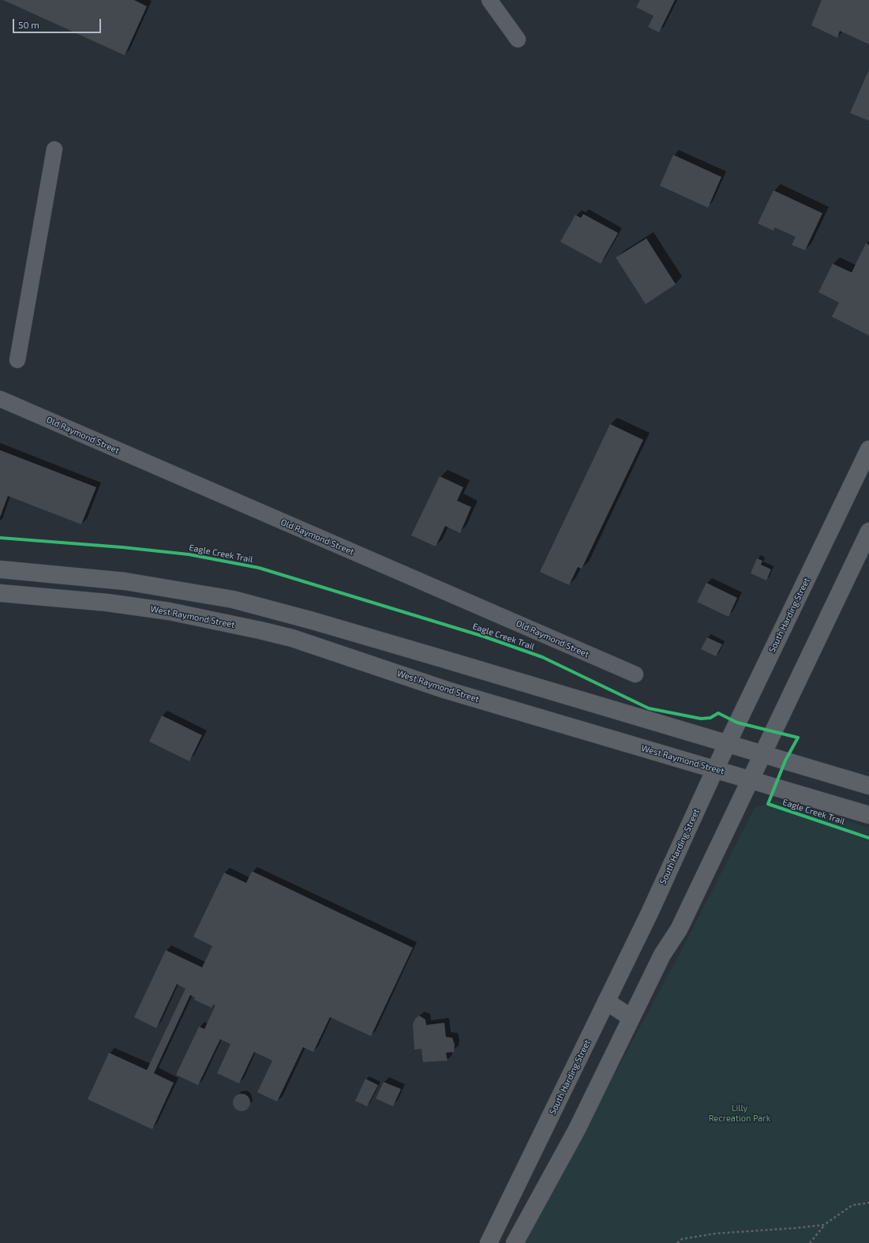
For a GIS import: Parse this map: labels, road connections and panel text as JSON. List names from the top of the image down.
{
  "streets": {
    "main road": ["South Harding Street", "West Raymond Street"],
    "lane": ["Old Raymond Street"],
    "cycle path": ["Eagle Creek Trail"]
  },
  "crossings": [
    ["South Harding Street", "West Raymond Street"]
  ],
  "parks": ["Lilly Recreation Park"],
  "scale_bar": "50 m"
}
